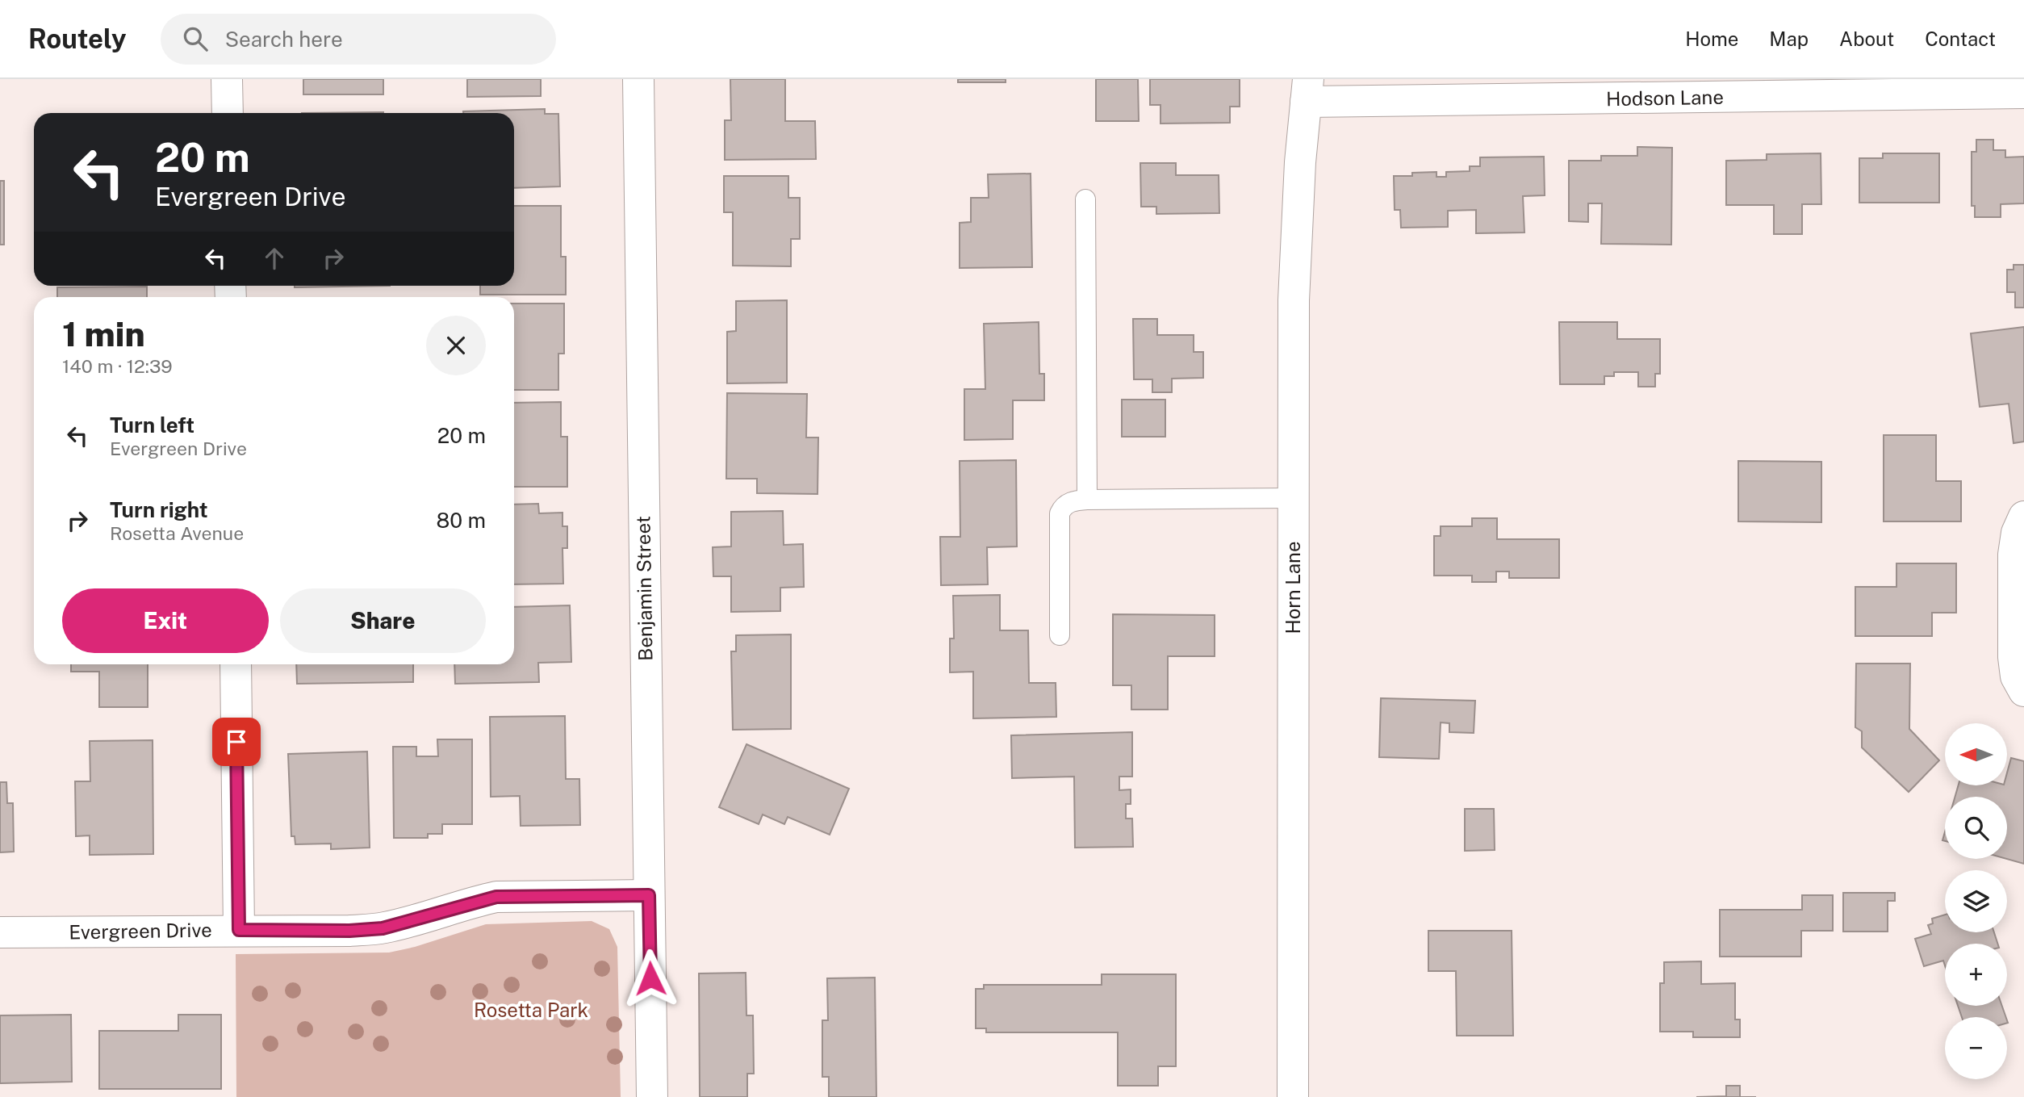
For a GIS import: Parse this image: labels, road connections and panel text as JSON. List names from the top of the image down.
{
  "streets": {
    "street": [
      "Hodson Lane",
      "Horn Lane",
      "Benjamin Street",
      "Evergreen Drive"
    ]
  },
  "crossings": [
    ["Hodson Lane", "Horn Lane"],
    ["Benjamin Street", "Evergreen Drive"]
  ],
  "parks": ["Rosetta Park"],
  "north": "left",
  "page": {
    "header": "Routely",
    "search": "Search here",
    "nav": [
      "Home",
      "Map",
      "About",
      "Contact"
    ],
    "turn": ["20 m", "Evergreen Drive"],
    "heading": ["1 min", "140 m · 12:39"],
    "list": [
      {
        "name": "Turn left",
        "note": "Evergreen Drive",
        "value": "20 m"
      },
      {
        "name": "Turn right",
        "note": "Rosetta Avenue",
        "value": "80 m"
      }
    ],
    "buttons": ["Exit", "Share"],
    "map_buttons": ["+", "−"]
  }
}
